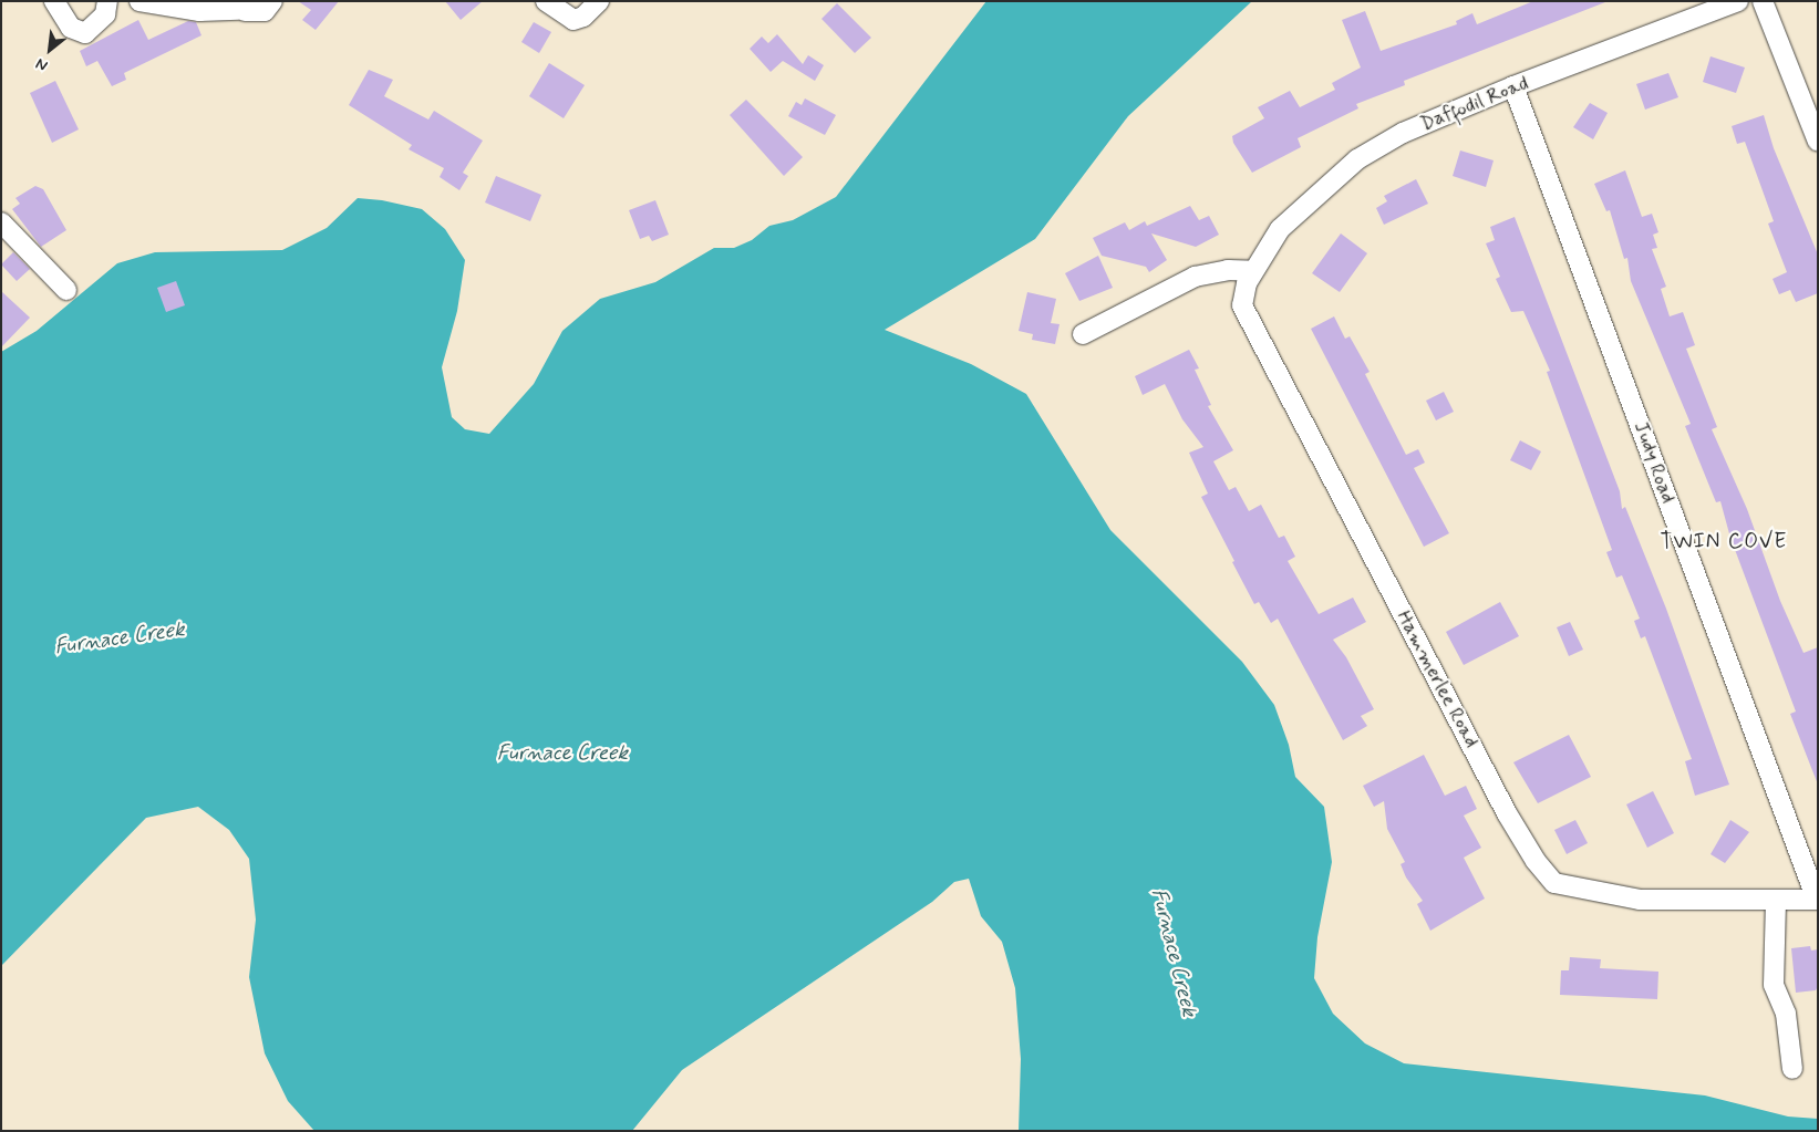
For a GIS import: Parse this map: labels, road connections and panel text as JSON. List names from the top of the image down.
{
  "streets": {
    "street": ["Daffodil Road", "Judy Road", "Hammerlee Road"]
  },
  "crossings": [
    ["Daffodil Road", "Judy Road"],
    ["Daffodil Road", "Hammerlee Road"],
    ["Judy Road", "Hammerlee Road"]
  ],
  "districts": ["TWIN COVE"],
  "water": ["Furnace Creek"],
  "north": "bottom left"
}
